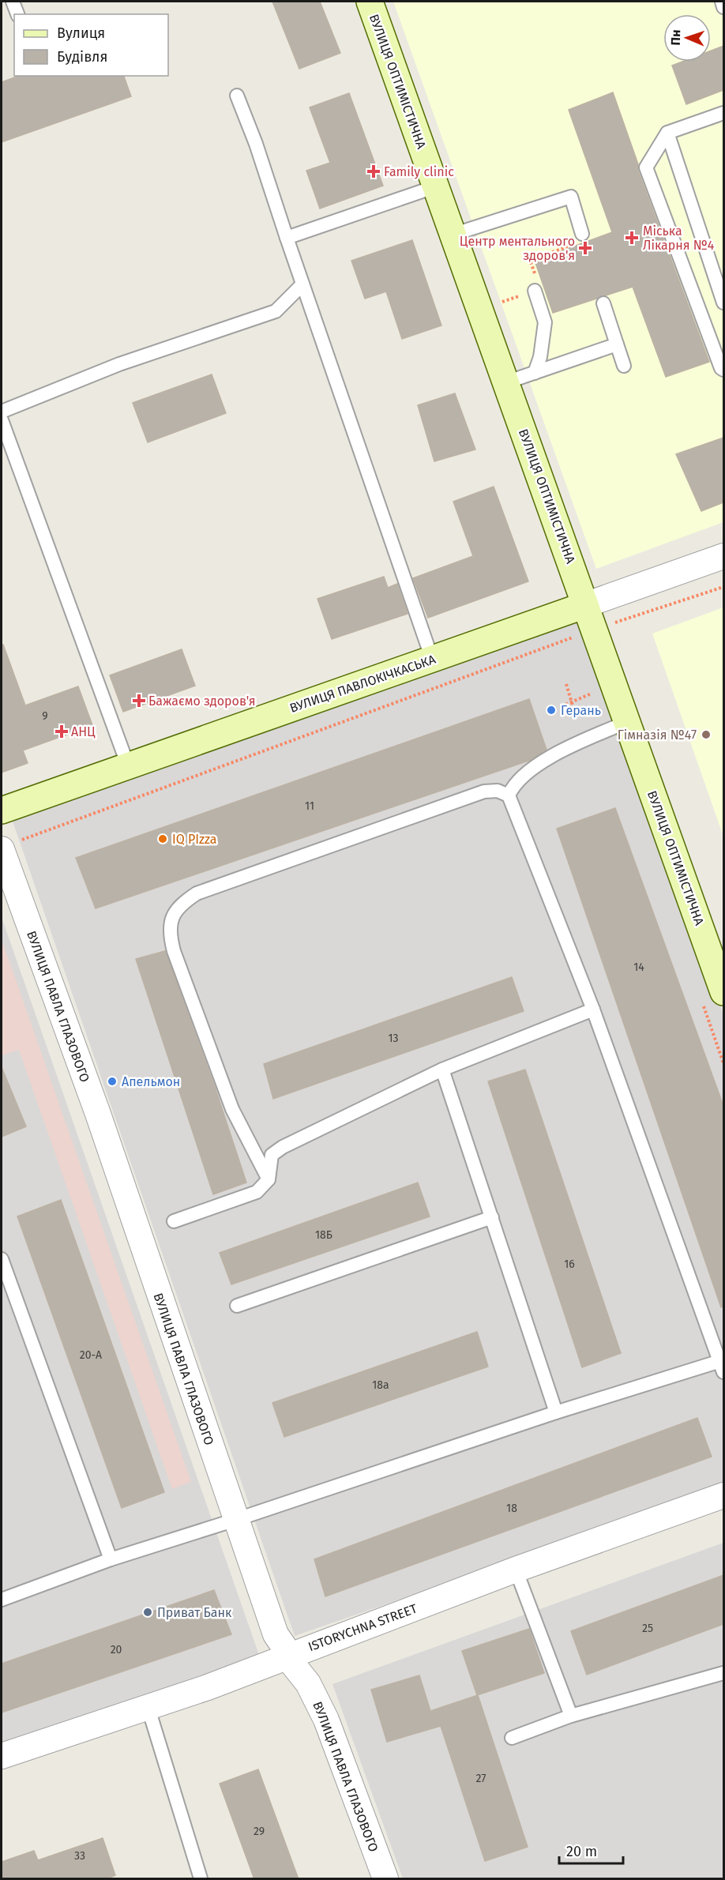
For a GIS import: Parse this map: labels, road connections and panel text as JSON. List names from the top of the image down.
{
  "streets": {
    "street": [
      "ВУЛИЦЯ ОПТИМІСТИЧНА",
      "ВУЛИЦЯ ПАВЛОКІЧКАСЬКА",
      "ВУЛИЦЯ ПАВЛА ГЛАЗОВОГО",
      "ISTORYCHNA STREET"
    ]
  },
  "crossings": [
    ["ВУЛИЦЯ ОПТИМІСТИЧНА", "ВУЛИЦЯ ПАВЛОКІЧКАСЬКА"],
    ["ВУЛИЦЯ ПАВЛА ГЛАЗОВОГО", "ISTORYCHNA STREET"]
  ],
  "places": {
    "health": [
      "Family clinic",
      "Міська Лікарня №4",
      "Центр ментального здоров'я",
      "Бажаємо здоров'я",
      "АНЦ"
    ],
    "other": [
      "Герань",
      "Гімназія №47",
      "IQ PIzza",
      "Апельмон",
      "Приват Банк"
    ]
  },
  "house_numbers": [
    "9",
    "11",
    "14",
    "13",
    "18Б",
    "16",
    "20-А",
    "18а",
    "18",
    "25",
    "20",
    "27",
    "29",
    "33"
  ],
  "legend": ["Вулиця", "Будівля"],
  "scale_bar": "20 m",
  "north": "left"
}
